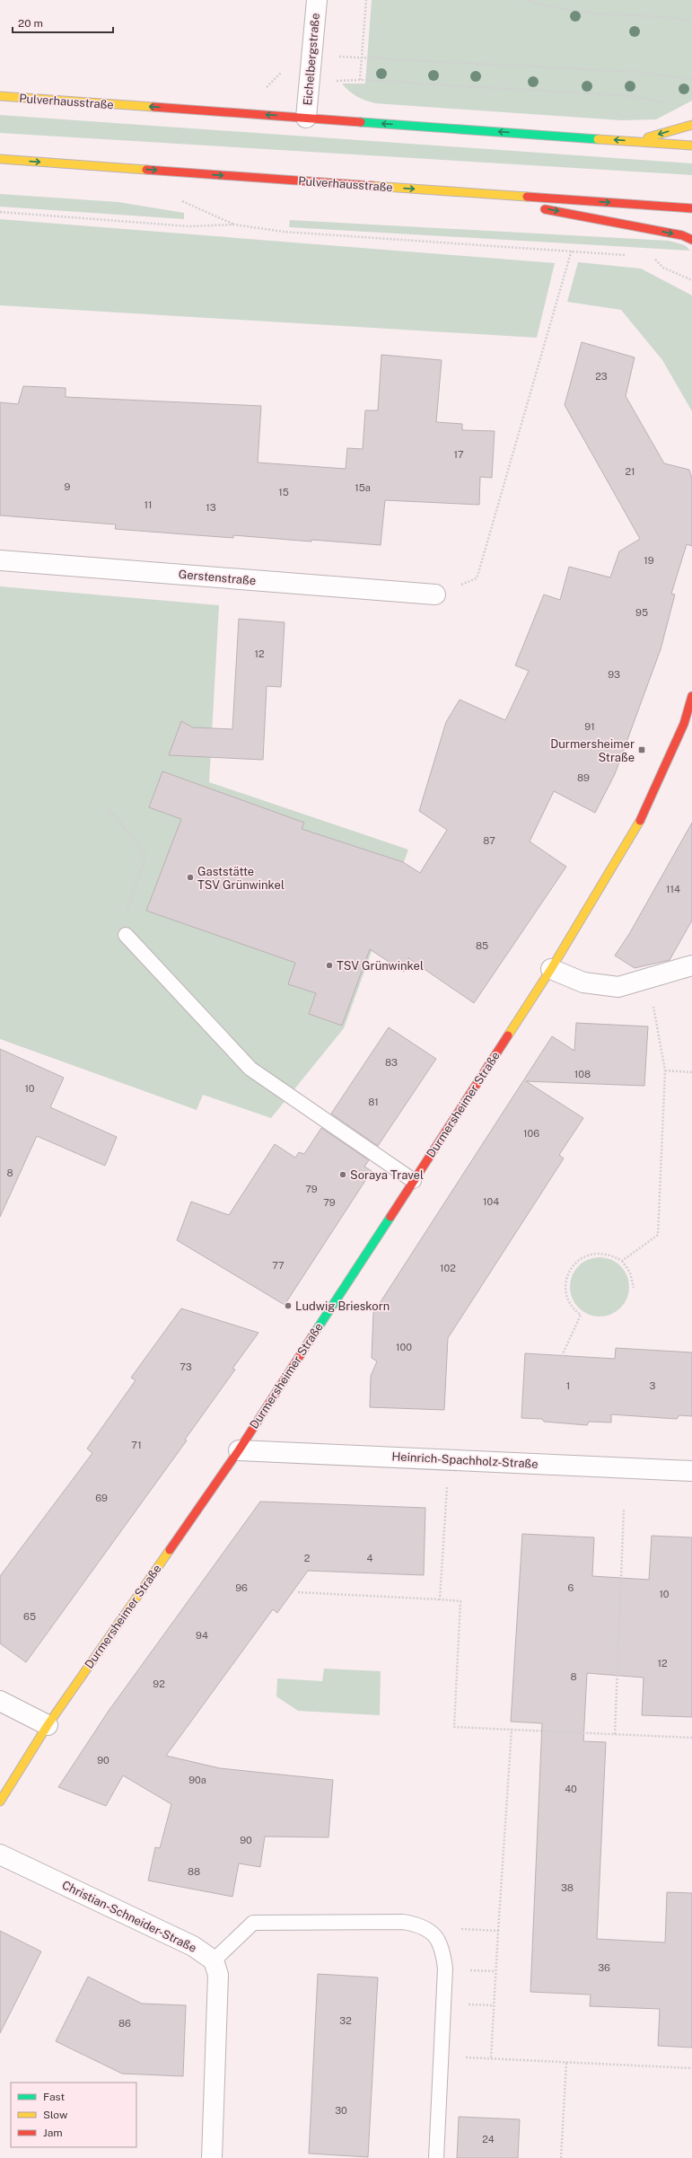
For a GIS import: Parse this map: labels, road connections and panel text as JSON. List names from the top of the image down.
{
  "streets": {
    "main road": ["Pulverhausstraße", "Durmersheimer Straße"],
    "street": [
      "Eichelbergstraße",
      "Gerstenstraße",
      "Heinrich-Spachholz-Straße",
      "Christian-Schneider-Straße"
    ]
  },
  "crossings": [
    ["Eichelbergstraße", "Pulverhausstraße"],
    ["Durmersheimer Straße", "Heinrich-Spachholz-Straße"]
  ],
  "places": {
    "transit": ["Durmersheimer Straße"],
    "other": [
      "Gaststätte TSV Grünwinkel",
      "TSV Grünwinkel",
      "Soraya Travel",
      "Ludwig Brieskorn"
    ]
  },
  "house_numbers": [
    "23",
    "17",
    "21",
    "9",
    "15a",
    "15",
    "11",
    "13",
    "19",
    "95",
    "12",
    "93",
    "91",
    "89",
    "87",
    "114",
    "85",
    "83",
    "108",
    "10",
    "81",
    "106",
    "8",
    "79",
    "104",
    "79",
    "77",
    "102",
    "100",
    "73",
    "1",
    "3",
    "71",
    "69",
    "2",
    "4",
    "96",
    "6",
    "10",
    "65",
    "94",
    "12",
    "8",
    "92",
    "90",
    "90a",
    "40",
    "90",
    "88",
    "38",
    "36",
    "32",
    "86",
    "30",
    "24"
  ],
  "legend": ["Fast", "Slow", "Jam"],
  "scale_bar": "20 m"
}
